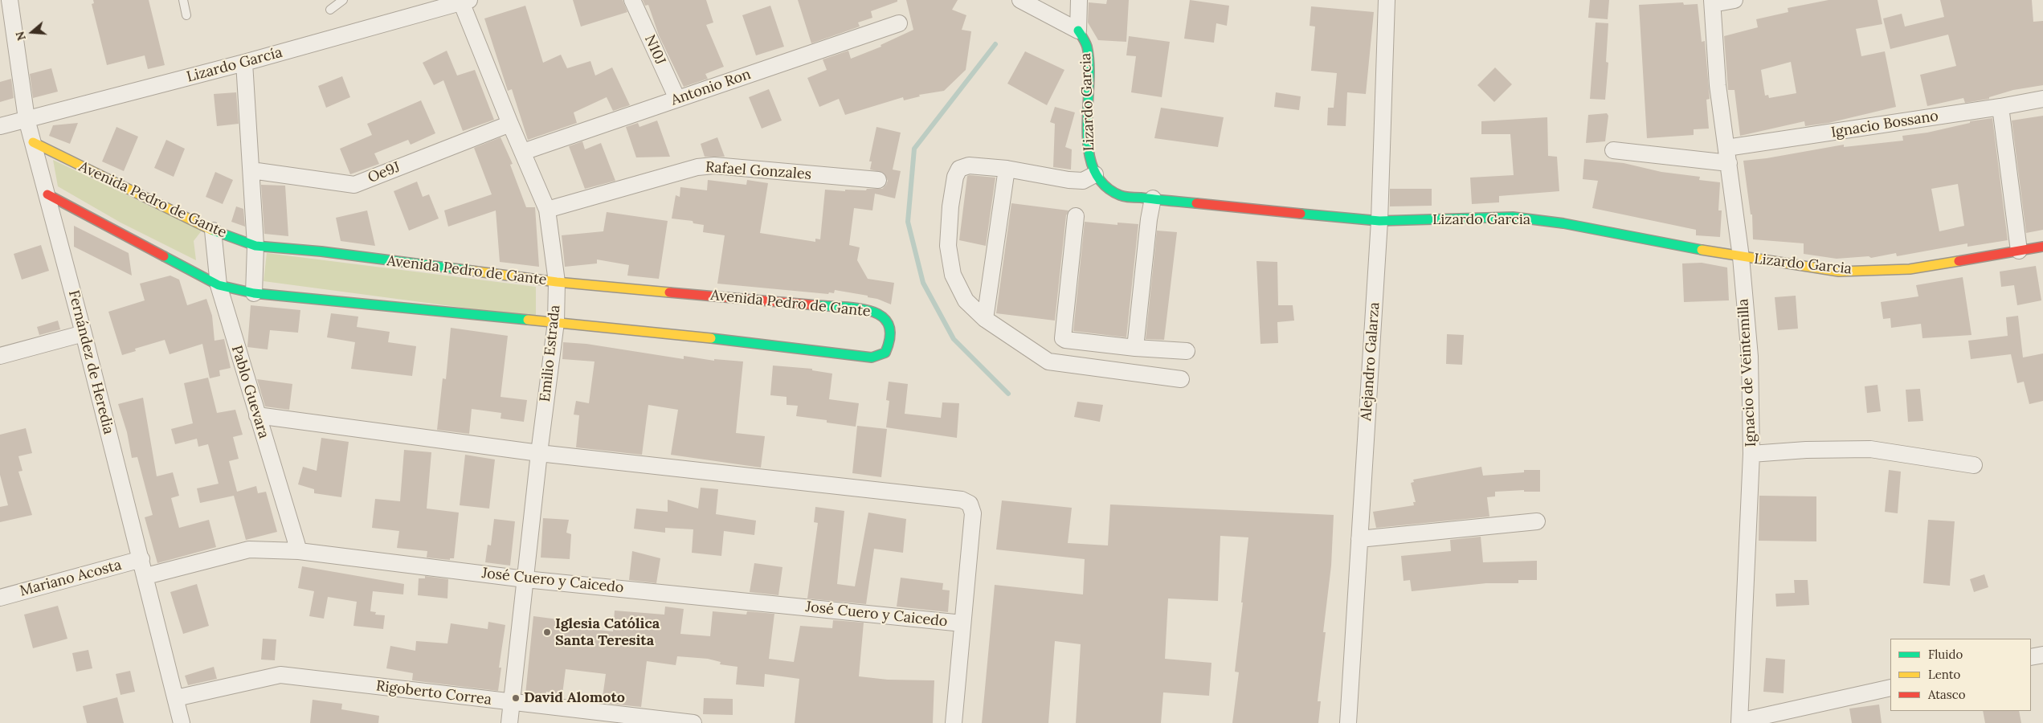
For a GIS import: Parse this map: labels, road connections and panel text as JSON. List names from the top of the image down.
{
  "streets": {
    "street": [
      "N10J",
      "Lizardo García",
      "Antonio Ron",
      "Lizardo Garcia",
      "Ignacio Bossano",
      "Rafael Gonzales",
      "Oe9J",
      "Avenida Pedro de Gante",
      "Emilio Estrada",
      "Alejandro Galarza",
      "Fernández de Heredia",
      "Ignacio de Veintemilla",
      "Pablo Guevara",
      "Mariano Acosta",
      "José Cuero y Caicedo",
      "Rigoberto Correa"
    ]
  },
  "crossings": [
    ["N10J", "Antonio Ron"],
    ["Lizardo García", "Emilio Estrada"],
    ["Lizardo García", "Fernández de Heredia"],
    ["Antonio Ron", "Emilio Estrada"],
    ["Lizardo Garcia", "Alejandro Galarza"],
    ["Lizardo Garcia", "Ignacio de Veintemilla"],
    ["Ignacio Bossano", "Ignacio de Veintemilla"],
    ["Rafael Gonzales", "Emilio Estrada"],
    ["Oe9J", "Emilio Estrada"],
    ["Avenida Pedro de Gante", "Emilio Estrada"],
    ["Avenida Pedro de Gante", "Fernández de Heredia"],
    ["Avenida Pedro de Gante", "Pablo Guevara"],
    ["Emilio Estrada", "José Cuero y Caicedo"],
    ["Emilio Estrada", "Rigoberto Correa"],
    ["Fernández de Heredia", "Mariano Acosta"],
    ["Fernández de Heredia", "José Cuero y Caicedo"],
    ["Fernández de Heredia", "Rigoberto Correa"],
    ["Pablo Guevara", "José Cuero y Caicedo"]
  ],
  "places": ["Iglesia Católica Santa Teresita", "David Alomoto"],
  "legend": ["Fluido", "Lento", "Atasco"],
  "north": "left"
}
